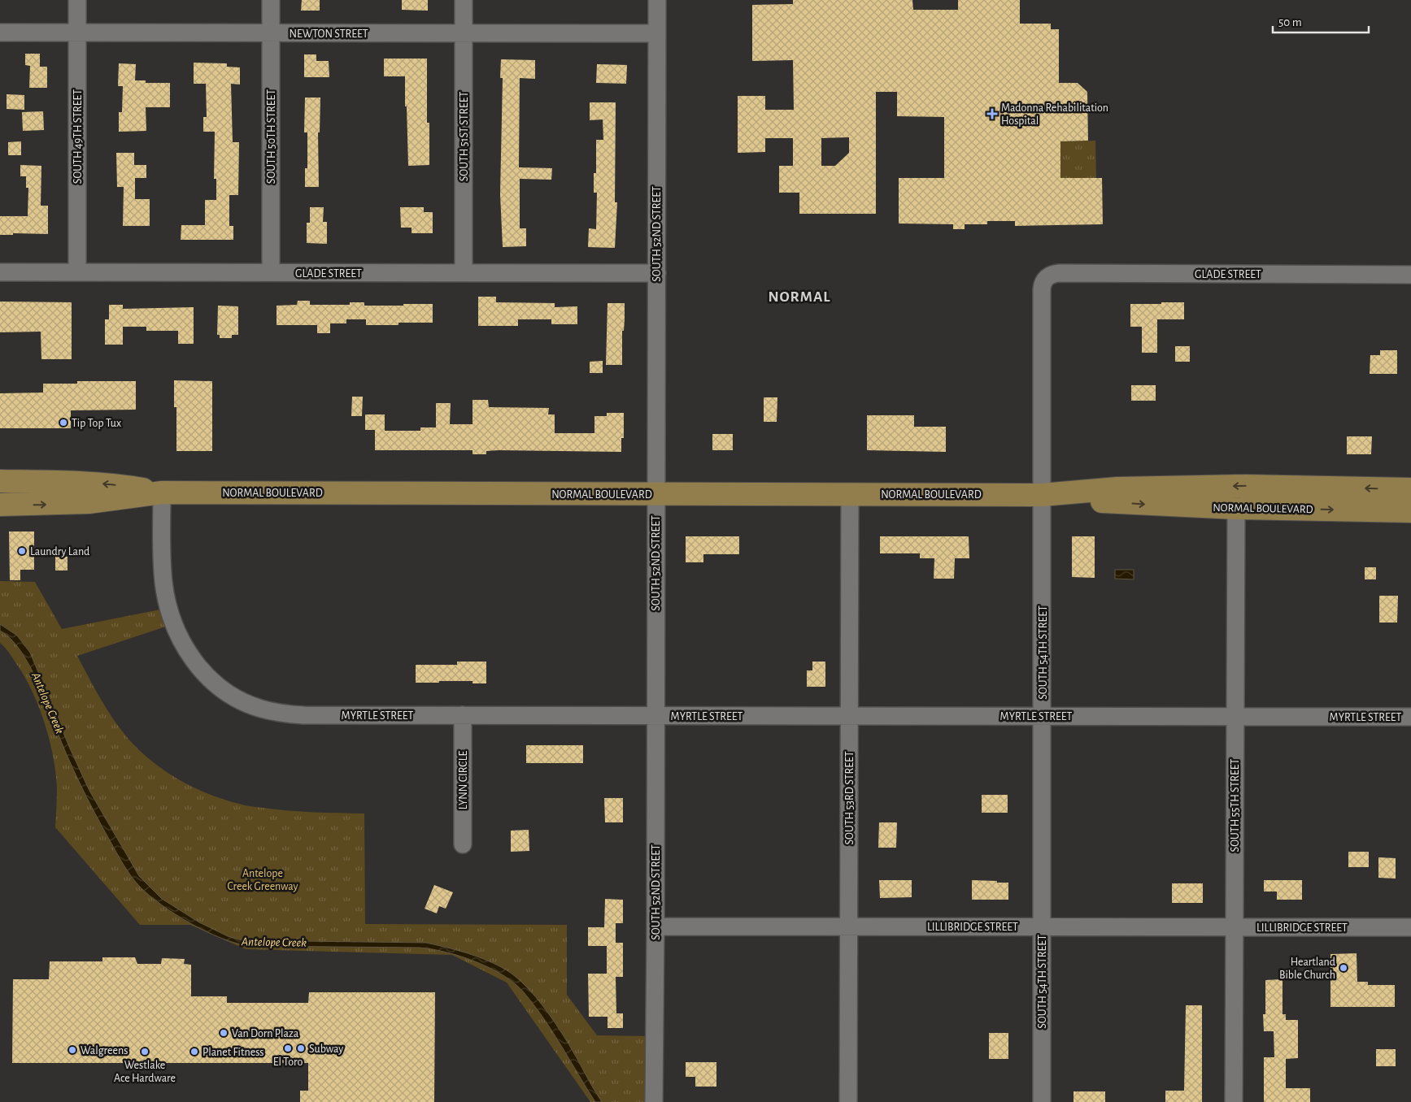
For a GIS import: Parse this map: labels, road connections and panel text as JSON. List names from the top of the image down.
{
  "streets": {
    "main road": ["NORMAL BOULEVARD"],
    "street": [
      "NEWTON STREET",
      "SOUTH 49TH STREET",
      "SOUTH 50TH STREET",
      "SOUTH 51ST STREET",
      "SOUTH 52ND STREET",
      "GLADE STREET",
      "SOUTH 54TH STREET",
      "MYRTLE STREET",
      "LYNN CIRCLE",
      "SOUTH 53RD STREET",
      "SOUTH 55TH STREET",
      "LILLIBRIDGE STREET"
    ]
  },
  "crossings": [
    ["NEWTON STREET", "SOUTH 49TH STREET"],
    ["NEWTON STREET", "SOUTH 50TH STREET"],
    ["NEWTON STREET", "SOUTH 51ST STREET"],
    ["NEWTON STREET", "SOUTH 52ND STREET"],
    ["SOUTH 49TH STREET", "GLADE STREET"],
    ["SOUTH 50TH STREET", "GLADE STREET"],
    ["SOUTH 51ST STREET", "GLADE STREET"],
    ["SOUTH 52ND STREET", "GLADE STREET"],
    ["SOUTH 52ND STREET", "NORMAL BOULEVARD"],
    ["SOUTH 52ND STREET", "MYRTLE STREET"],
    ["SOUTH 52ND STREET", "LILLIBRIDGE STREET"],
    ["GLADE STREET", "SOUTH 54TH STREET"],
    ["NORMAL BOULEVARD", "SOUTH 54TH STREET"],
    ["NORMAL BOULEVARD", "MYRTLE STREET"],
    ["NORMAL BOULEVARD", "SOUTH 53RD STREET"],
    ["NORMAL BOULEVARD", "SOUTH 55TH STREET"],
    ["SOUTH 54TH STREET", "MYRTLE STREET"],
    ["SOUTH 54TH STREET", "LILLIBRIDGE STREET"],
    ["MYRTLE STREET", "LYNN CIRCLE"],
    ["MYRTLE STREET", "SOUTH 53RD STREET"],
    ["MYRTLE STREET", "SOUTH 55TH STREET"],
    ["SOUTH 53RD STREET", "LILLIBRIDGE STREET"],
    ["SOUTH 55TH STREET", "LILLIBRIDGE STREET"]
  ],
  "districts": ["NORMAL"],
  "water": ["Antelope Creek"],
  "parks": ["Antelope Creek Greenway"],
  "places": {
    "health": ["Madonna Rehabilitation Hospital"],
    "other": [
      "Tip Top Tux",
      "Laundry Land",
      "Heartland Bible Church",
      "Van Dorn Plaza",
      "El Toro",
      "Subway",
      "Walgreens",
      "Westlake Ace Hardware",
      "Planet Fitness"
    ]
  },
  "scale_bar": "50 m"
}
